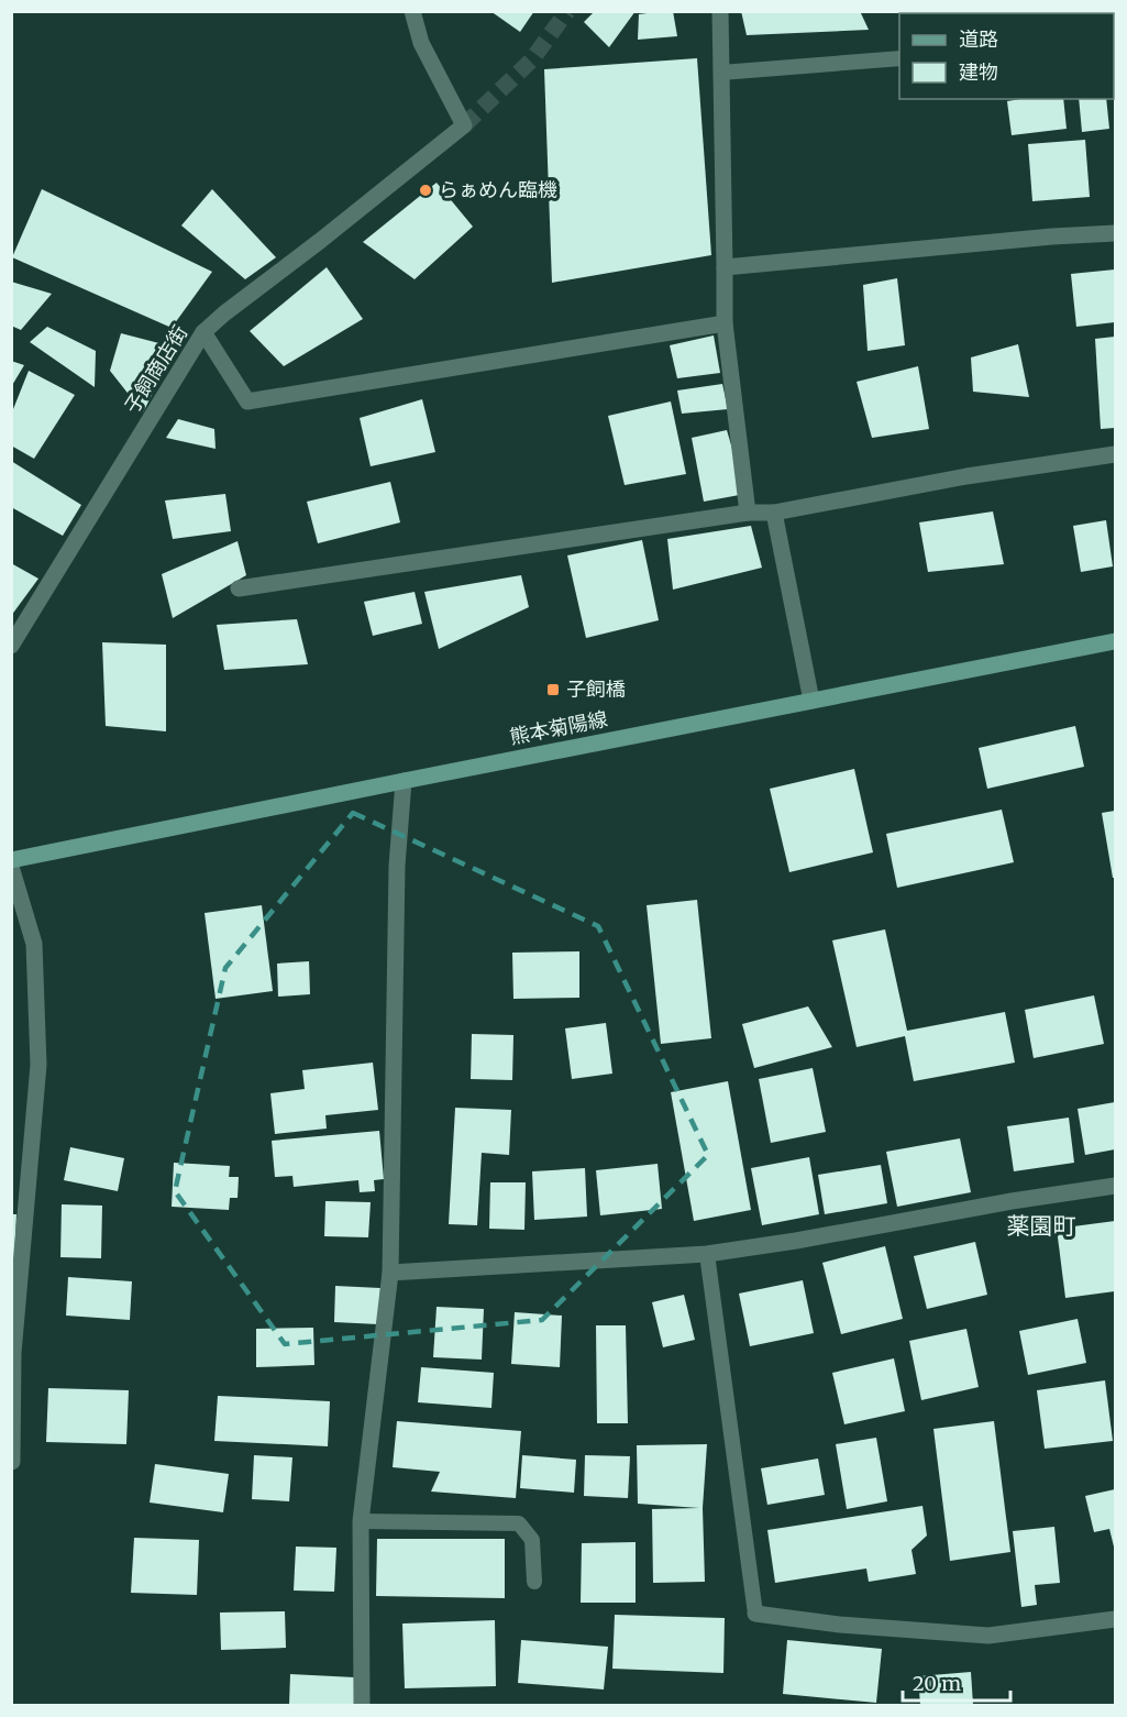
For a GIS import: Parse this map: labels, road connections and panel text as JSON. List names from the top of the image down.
{
  "streets": {
    "main road": ["熊本菊陽線"],
    "street": ["子飼商店街"]
  },
  "districts": ["薬園町"],
  "places": {
    "other": ["らぁめん臨機"],
    "transit": ["子飼橋"]
  },
  "legend": ["道路", "建物"],
  "scale_bar": "20 m"
}
